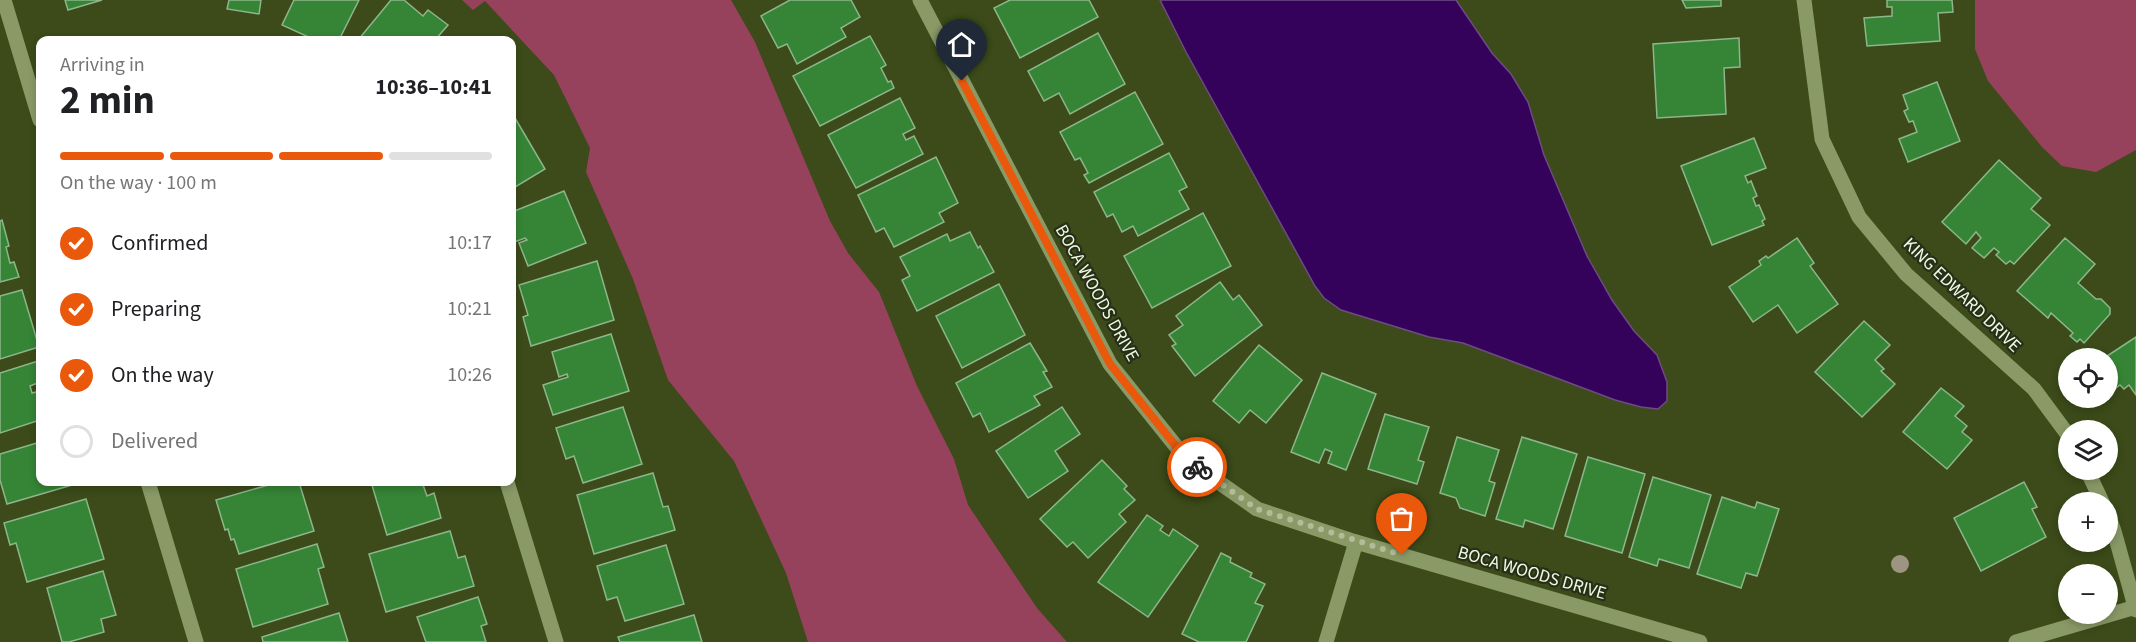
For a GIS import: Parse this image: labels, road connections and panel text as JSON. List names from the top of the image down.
{
  "streets": {
    "street": ["BOCA WOODS DRIVE", "KING EDWARD DRIVE"]
  },
  "page": {
    "heading": ["2 min", "Arriving in", "10:36–10:41"],
    "bar": "On the way · 100 m",
    "list": [
      ["Confirmed", "10:17"],
      ["Preparing", "10:21"],
      ["On the way", "10:26"],
      "Delivered"
    ],
    "map_buttons": ["+", "−"]
  }
}
